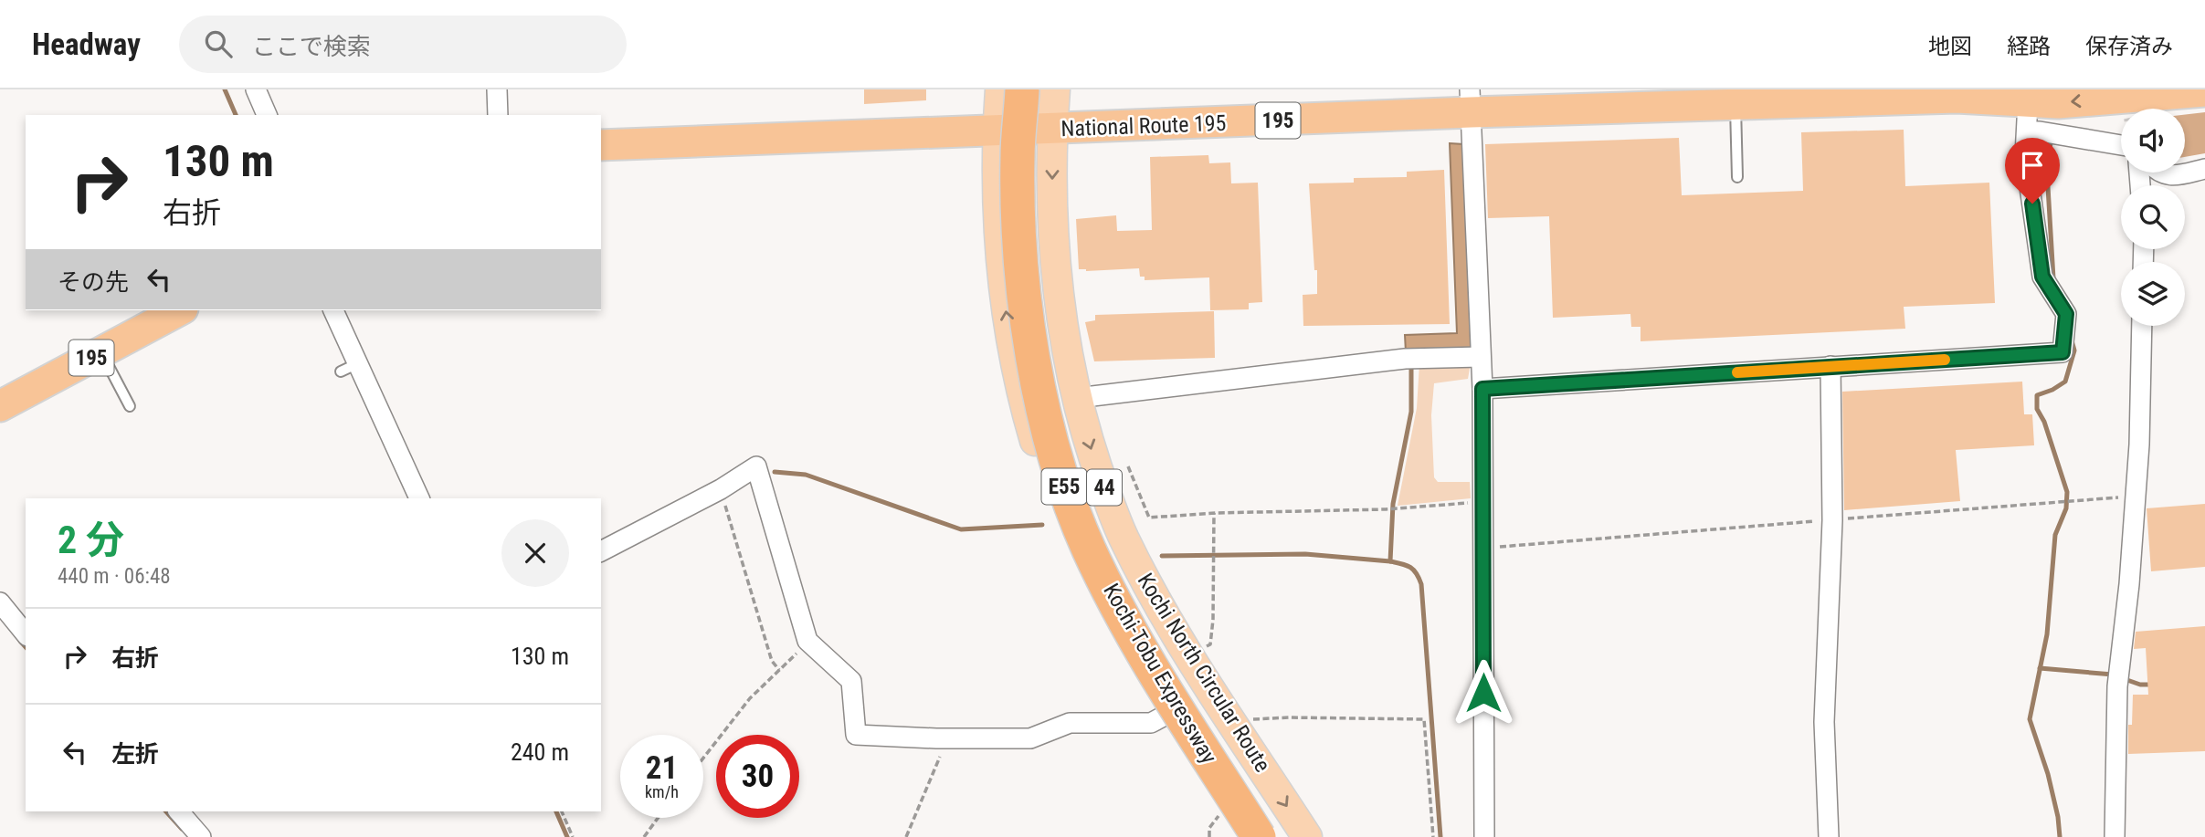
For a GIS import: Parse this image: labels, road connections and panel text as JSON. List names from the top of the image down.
{
  "streets": {
    "highway": [
      "195",
      "National Route 195",
      "E55",
      "Kochi-Tobu Expressway"
    ],
    "main road": ["44", "Kochi North Circular Route"]
  },
  "crossings": [
    ["National Route 195", "44"],
    ["National Route 195", "Kochi North Circular Route"]
  ],
  "page": {
    "header": "Headway",
    "search": "ここで検索",
    "nav": ["地図", "経路", "保存済み"],
    "turn": ["130 m", "右折"],
    "then": "その先",
    "heading": ["2 分", "440 m · 06:48"],
    "list": [
      {
        "name": "右折",
        "value": "130 m"
      },
      {
        "name": "左折",
        "value": "240 m"
      }
    ],
    "speed": "21 km/h",
    "limit": "30"
  }
}
